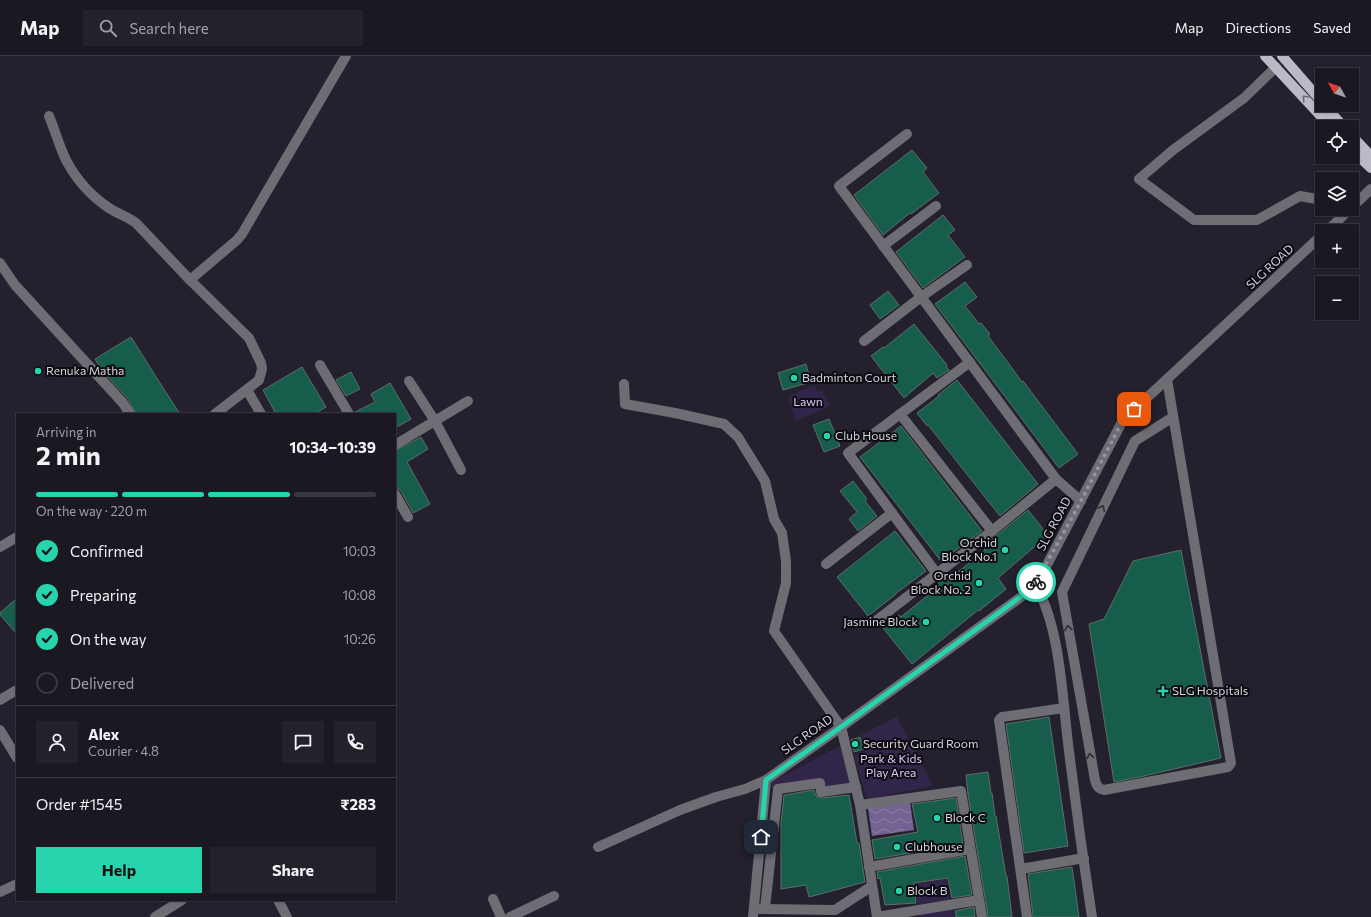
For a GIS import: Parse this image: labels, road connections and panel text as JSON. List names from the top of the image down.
{
  "streets": {
    "street": ["SLG ROAD"]
  },
  "parks": ["Lawn", "Park & Kids Play Area"],
  "places": {
    "other": [
      "Renuka Matha",
      "Badminton Court",
      "Club House",
      "Orchid Block No.1",
      "Orchid Block No. 2",
      "Jasmine Block",
      "Security Guard Room",
      "Block C",
      "Clubhouse",
      "Block B"
    ],
    "health": ["SLG Hospitals"]
  },
  "north": "top left",
  "page": {
    "header": "Map",
    "search": "Search here",
    "nav": ["Map", "Directions", "Saved"],
    "map_buttons": ["+", "−"],
    "heading": ["2 min", "Arriving in", "10:34–10:39"],
    "panel": [
      "Alex",
      "Courier · 4.8",
      "Order #1545",
      "₹283"
    ],
    "bar": "On the way · 220 m",
    "list": [
      ["Confirmed", "10:03"],
      ["Preparing", "10:08"],
      ["On the way", "10:26"],
      "Delivered"
    ],
    "buttons": ["Help", "Share"]
  }
}
